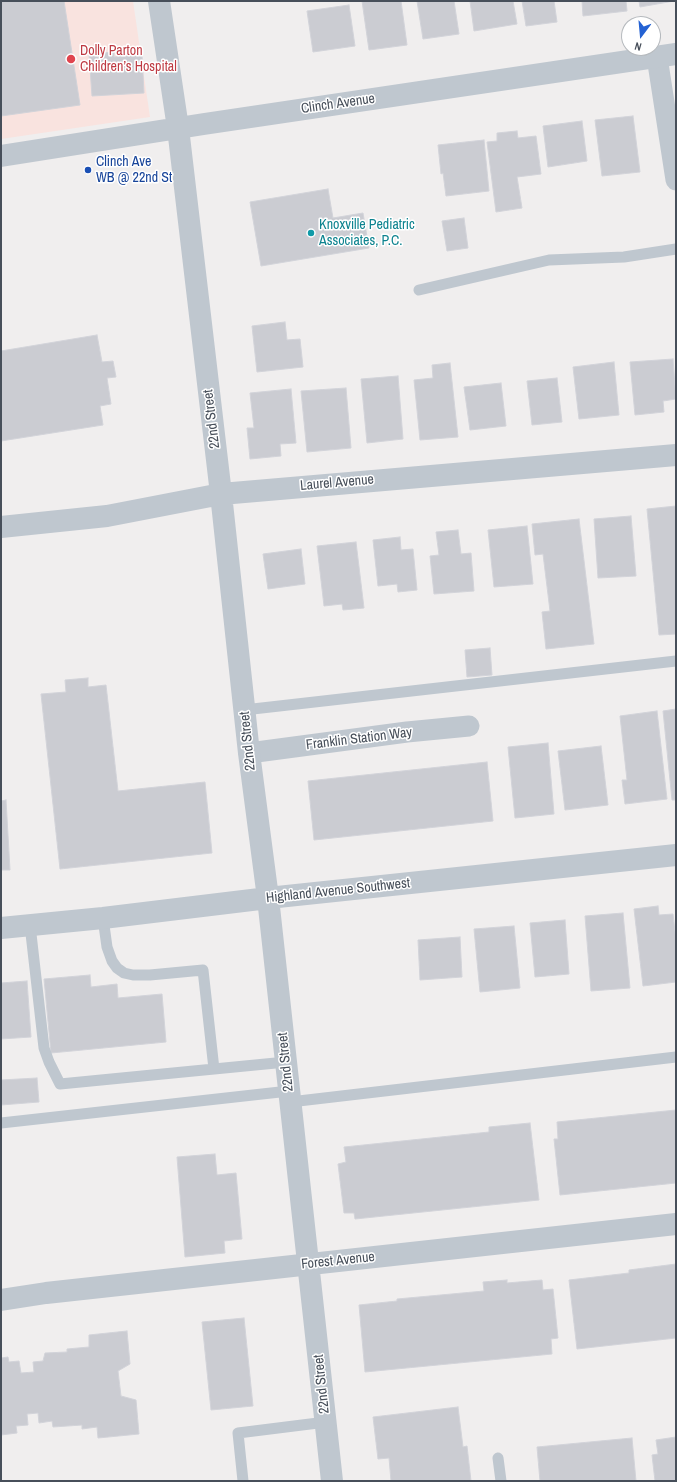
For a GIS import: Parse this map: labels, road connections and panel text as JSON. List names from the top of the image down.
{
  "streets": {
    "street": [
      "Clinch Avenue",
      "22nd Street",
      "Laurel Avenue",
      "Franklin Station Way",
      "Highland Avenue Southwest",
      "Forest Avenue"
    ]
  },
  "crossings": [
    ["Clinch Avenue", "22nd Street"],
    ["22nd Street", "Laurel Avenue"],
    ["22nd Street", "Franklin Station Way"],
    ["22nd Street", "Highland Avenue Southwest"],
    ["22nd Street", "Forest Avenue"]
  ],
  "places": ["Dolly Parton Children’s Hospital", "Clinch Ave WB @ 22nd St", "Knoxville Pediatric Associates, P.C."],
  "north": "bottom"
}
